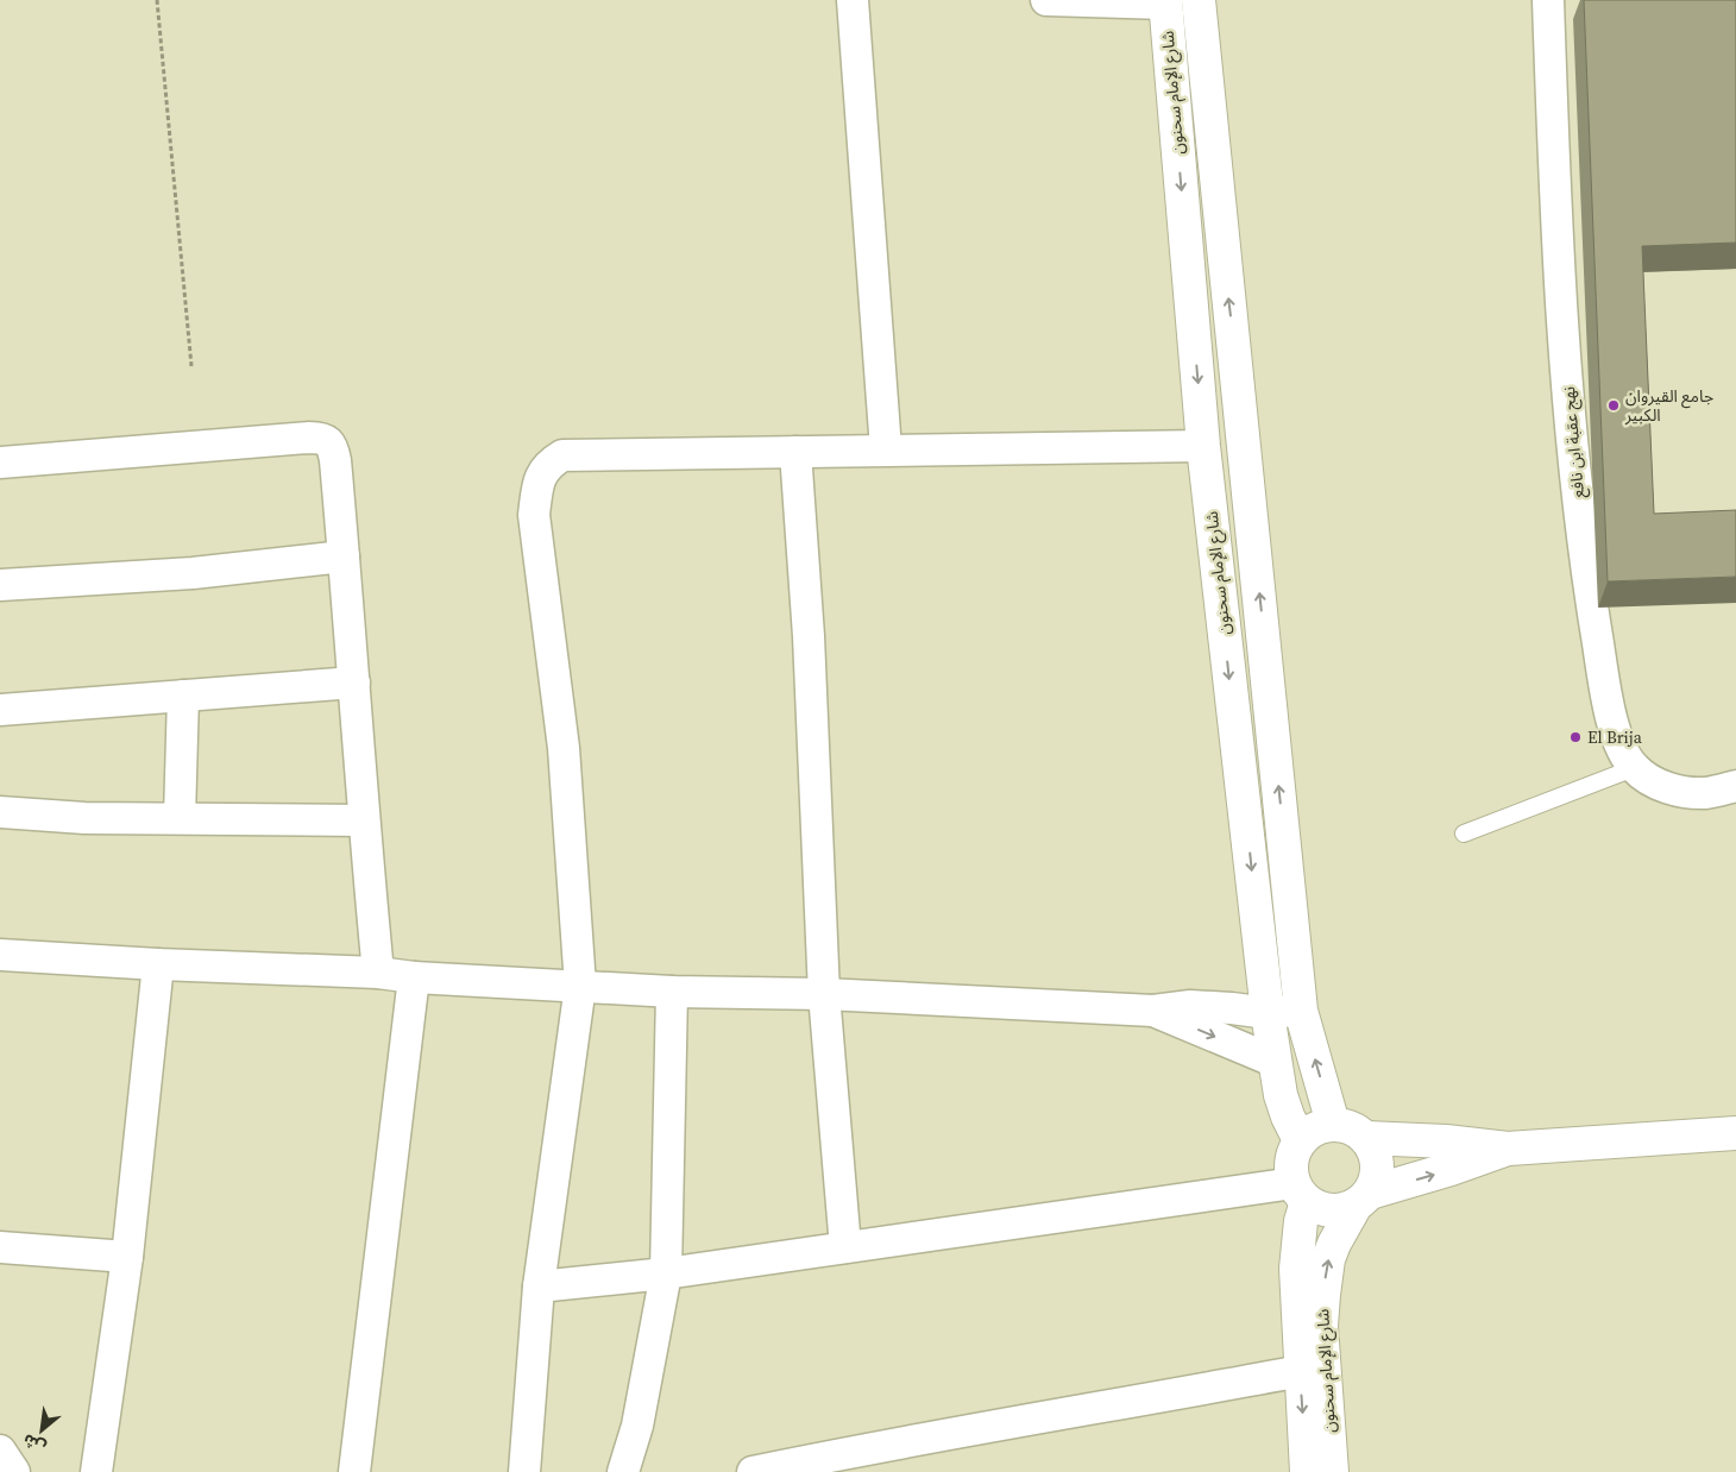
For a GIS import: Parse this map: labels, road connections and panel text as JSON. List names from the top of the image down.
{
  "streets": {
    "main road": ["شارع الإمام سحنون"],
    "street": ["نهج عقبة ابن نافع"]
  },
  "places": ["جامع القيروان الكبير", "El Brija"],
  "north": "bottom left"
}
